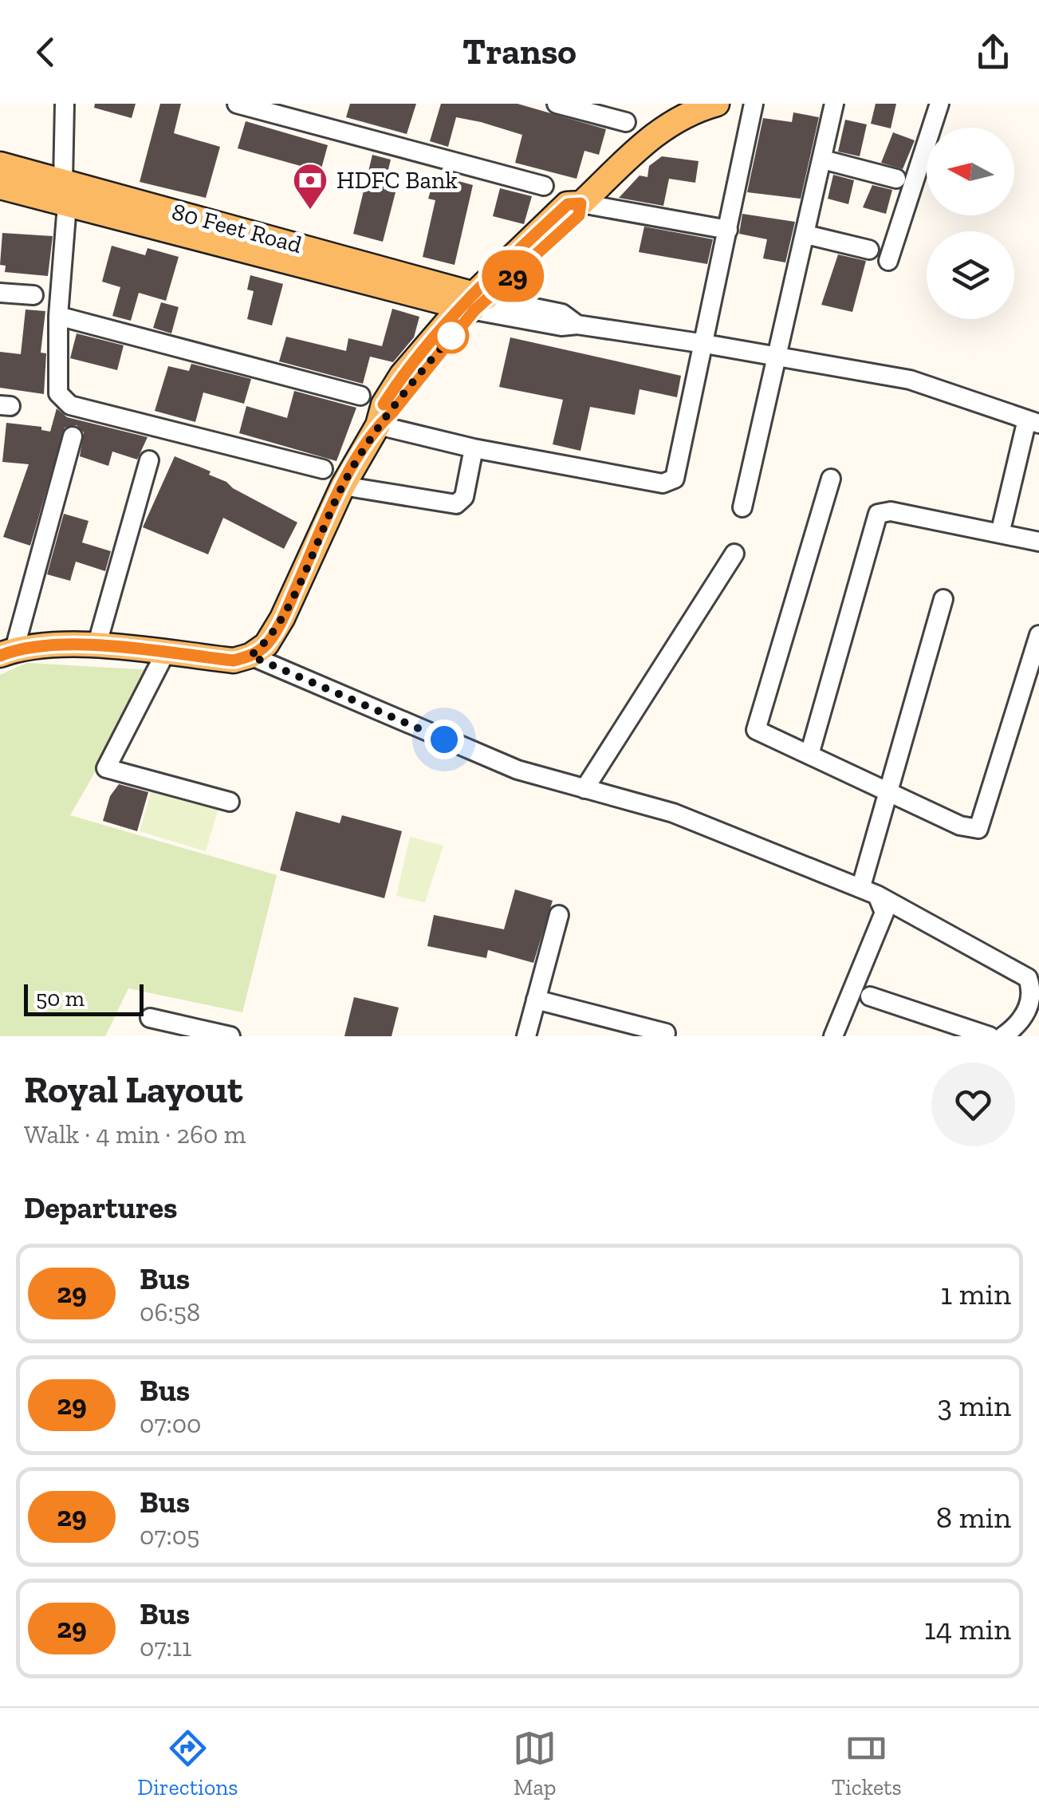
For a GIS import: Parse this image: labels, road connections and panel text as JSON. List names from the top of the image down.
{
  "streets": {
    "main road": ["80 Feet Road"]
  },
  "places": {
    "bank": ["HDFC Bank"]
  },
  "lines": ["bus line 29"],
  "scale_bar": "50 m",
  "north": "left",
  "page": {
    "header": "Transo",
    "on_map": "29",
    "scale": "50 m",
    "heading": [
      ["Royal Layout", "Walk · 4 min · 260 m"],
      "Departures"
    ],
    "list": [
      {
        "mark": "29",
        "name": "Bus",
        "note": "06:58",
        "value": "1 min"
      },
      {
        "mark": "29",
        "name": "Bus",
        "note": "07:00",
        "value": "3 min"
      },
      {
        "mark": "29",
        "name": "Bus",
        "note": "07:05",
        "value": "8 min"
      },
      {
        "mark": "29",
        "name": "Bus",
        "note": "07:11",
        "value": "14 min"
      }
    ],
    "tabs": ["Directions", "Map", "Tickets"]
  }
}
